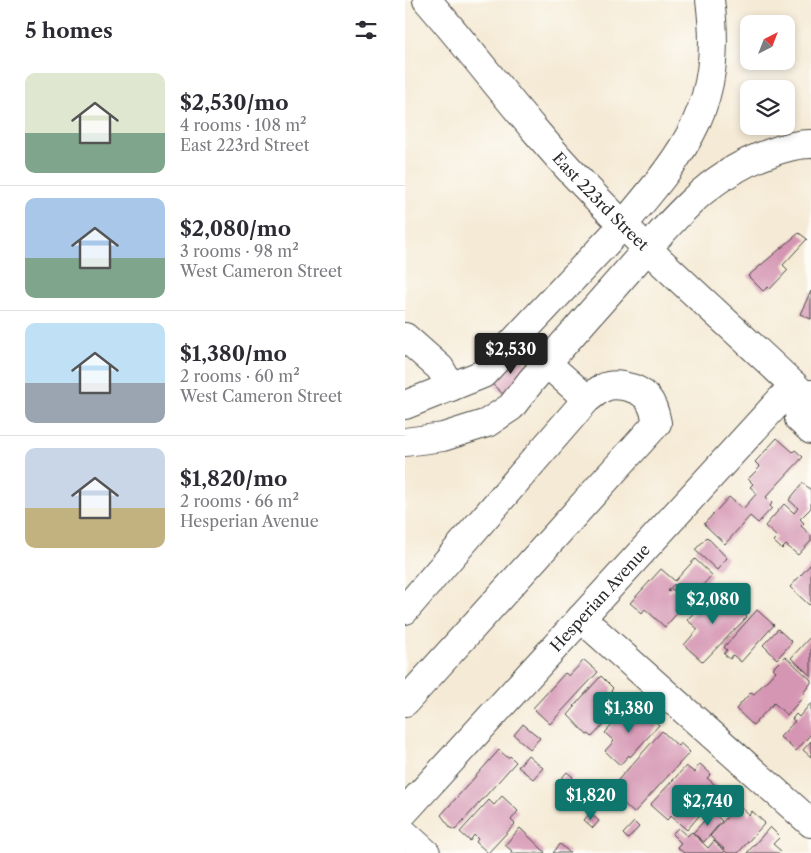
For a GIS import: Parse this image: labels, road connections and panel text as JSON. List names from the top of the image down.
{
  "streets": {
    "main road": ["East 223rd Street", "Hesperian Avenue"]
  },
  "crossings": [
    ["East 223rd Street", "Hesperian Avenue"]
  ],
  "north": "top right",
  "page": {
    "heading": "5 homes",
    "list": [
      {
        "name": "$2,530/mo",
        "note": "4 rooms · 108 m² · East 223rd Street"
      },
      {
        "name": "$2,080/mo",
        "note": "3 rooms · 98 m² · West Cameron Street"
      },
      {
        "name": "$1,380/mo",
        "note": "2 rooms · 60 m² · West Cameron Street"
      },
      {
        "name": "$1,820/mo",
        "note": "2 rooms · 66 m² · Hesperian Avenue"
      }
    ],
    "price": [
      "$2,530",
      "$2,080",
      "$1,380",
      "$1,820",
      "$2,740"
    ]
  }
}
